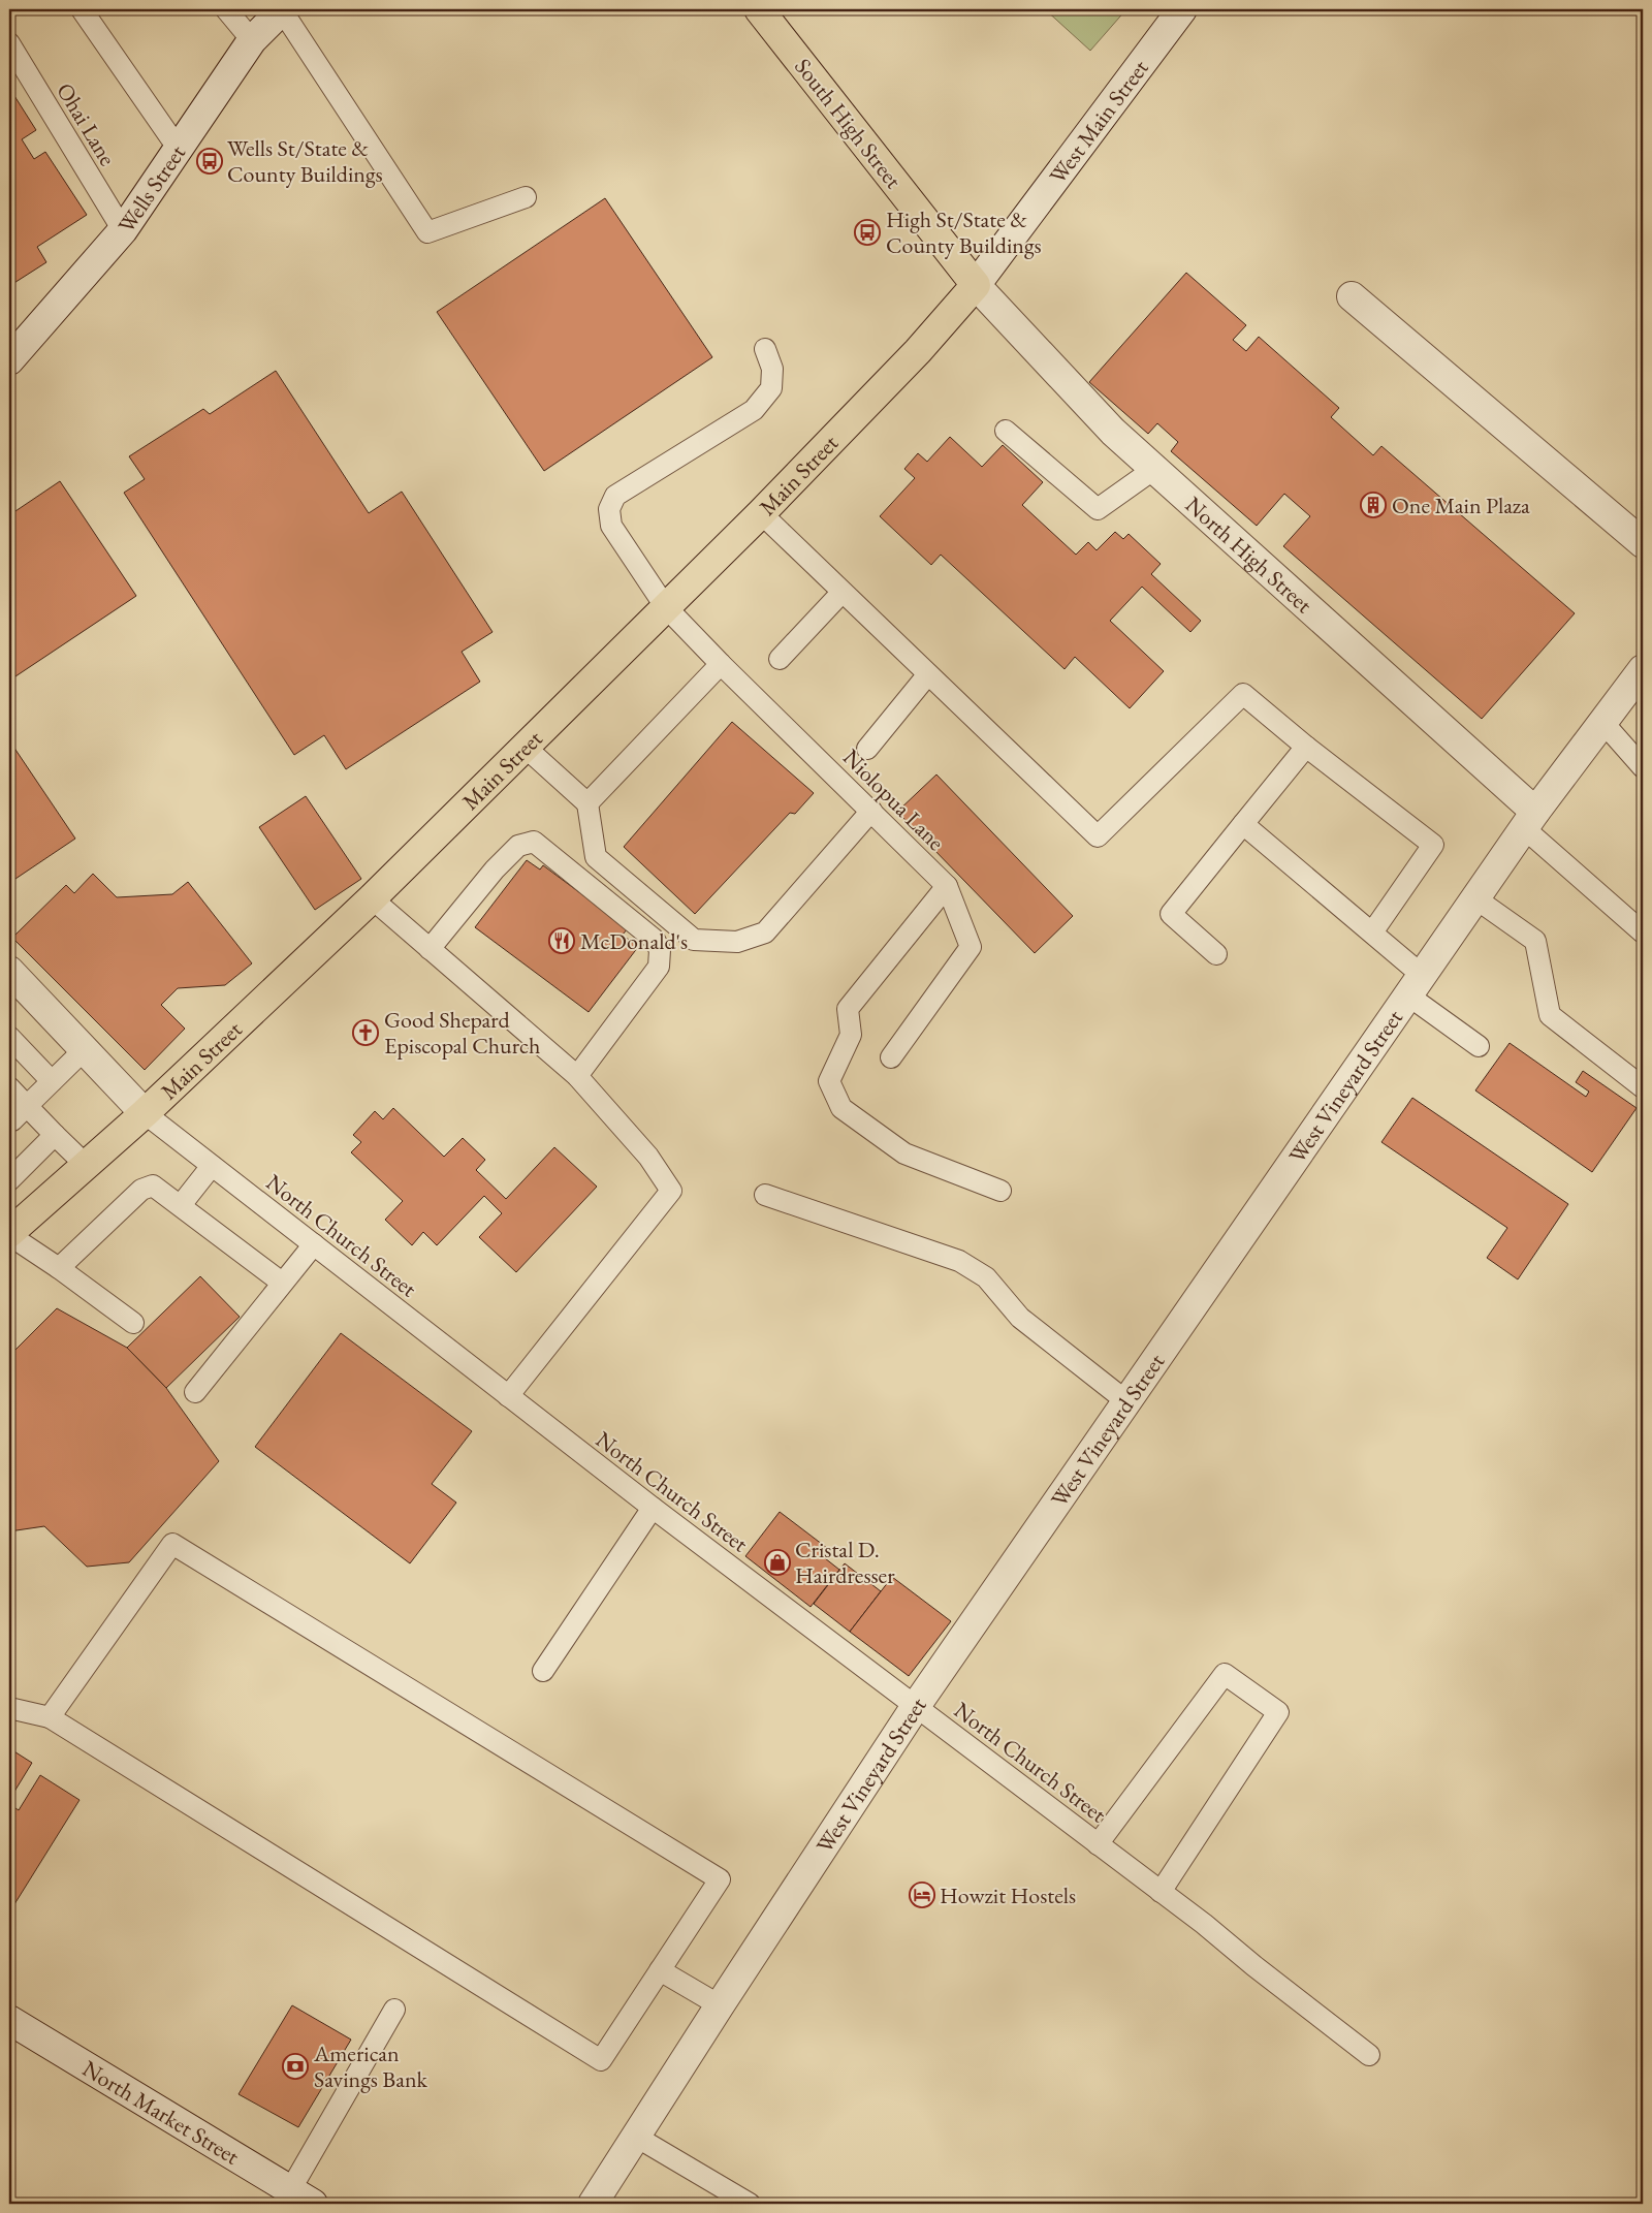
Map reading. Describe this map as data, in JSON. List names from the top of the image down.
{
  "streets": {
    "main road": ["South High Street", "Main Street"],
    "street": [
      "West Main Street",
      "Wells Street",
      "North High Street",
      "West Vineyard Street",
      "North Market Street"
    ],
    "lane": ["Ohai Lane", "Niolopua Lane", "North Church Street"]
  },
  "crossings": [
    ["West Main Street", "South High Street"],
    ["West Main Street", "Main Street"],
    ["West Main Street", "North High Street"],
    ["South High Street", "Main Street"],
    ["South High Street", "North High Street"],
    ["Ohai Lane", "Wells Street"],
    ["Main Street", "North High Street"],
    ["Main Street", "Niolopua Lane"],
    ["Main Street", "North Church Street"],
    ["North High Street", "West Vineyard Street"],
    ["West Vineyard Street", "North Church Street"]
  ],
  "places": {
    "bus stop": ["Wells St/State & County Buildings", "High St/State & County Buildings"],
    "building": ["One Main Plaza"],
    "restaurant": ["McDonald's"],
    "church": ["Good Shepard Episcopal Church"],
    "shop": ["Cristal D. Hairdresser"],
    "hotel": ["Howzit Hostels"],
    "bank": ["American Savings Bank"]
  }
}
